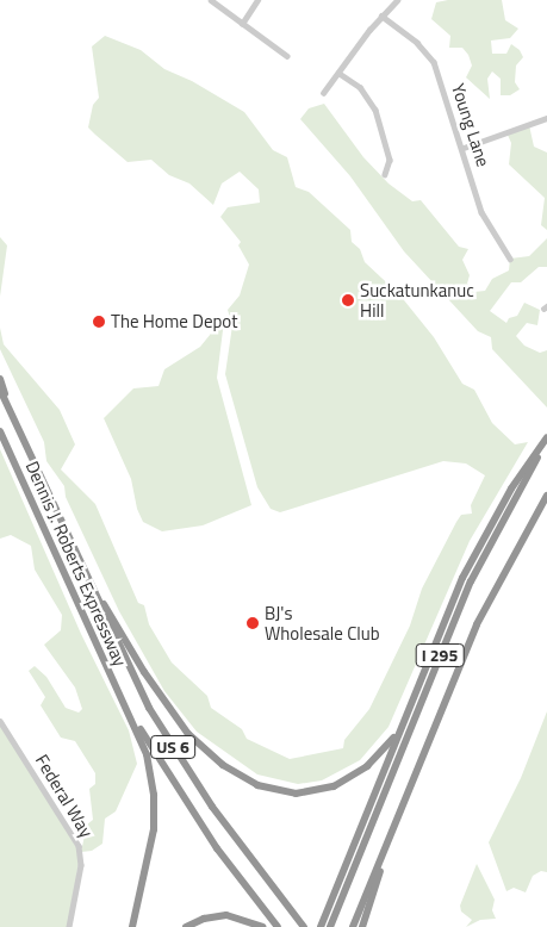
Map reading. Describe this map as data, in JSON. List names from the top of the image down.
{
  "streets": {
    "highway": ["Dennis J. Roberts Expressway", "I 295", "US 6"],
    "street": ["Young Lane", "Federal Way"]
  },
  "crossings": [
    ["Dennis J. Roberts Expressway", "US 6"]
  ],
  "places": ["Suckatunkanuc Hill", "The Home Depot", "BJ's Wholesale Club"]
}
